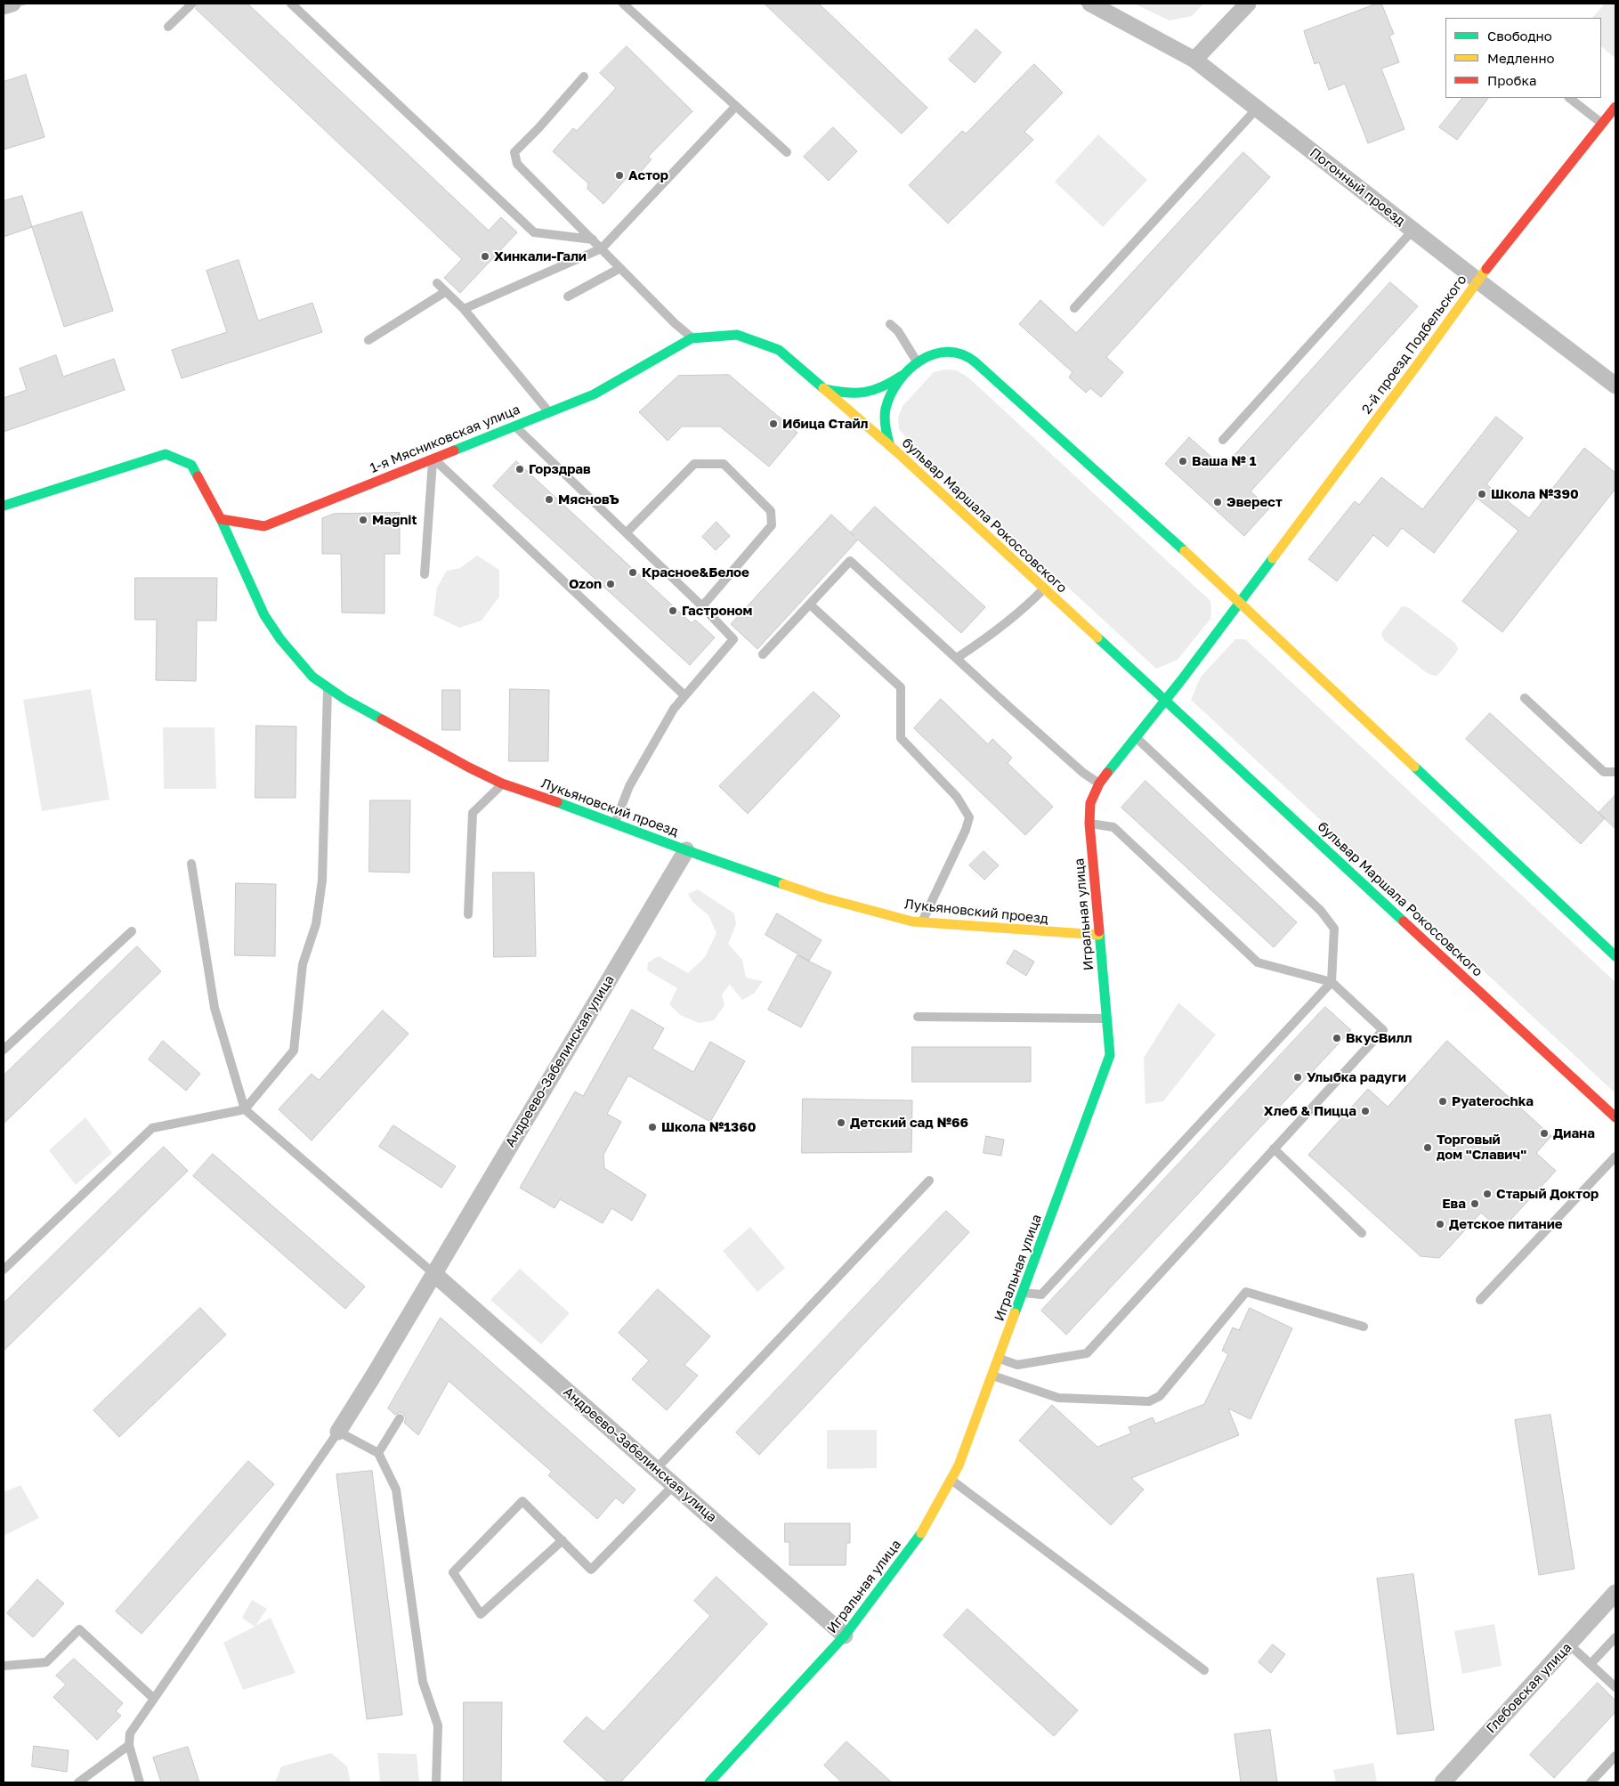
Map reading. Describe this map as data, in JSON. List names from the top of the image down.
{
  "streets": {
    "street": [
      "Погонный проезд",
      "2-й проезд Подбельского",
      "1-я Мясниковская улица",
      "бульвар Маршала Рокоссовского",
      "Лукьяновский проезд",
      "Игральная улица",
      "Андреево-Забелинская улица",
      "Глебовская улица"
    ]
  },
  "crossings": [
    ["Погонный проезд", "2-й проезд Подбельского"],
    ["2-й проезд Подбельского", "бульвар Маршала Рокоссовского"],
    ["1-я Мясниковская улица", "бульвар Маршала Рокоссовского"],
    ["1-я Мясниковская улица", "Лукьяновский проезд"],
    ["бульвар Маршала Рокоссовского", "Игральная улица"],
    ["Лукьяновский проезд", "Игральная улица"],
    ["Лукьяновский проезд", "Андреево-Забелинская улица"],
    ["Игральная улица", "Андреево-Забелинская улица"]
  ],
  "places": [
    "Астор",
    "Хинкали-Гали",
    "Ибица Стайл",
    "Ваша № 1",
    "Горздрав",
    "Школа №390",
    "МясновЪ",
    "Эверест",
    "Magnit",
    "Красное&Белое",
    "Ozon",
    "Гастроном",
    "ВкусВилл",
    "Улыбка радуги",
    "Pyaterochka",
    "Хлеб & Пицца",
    "Детский сад №66",
    "Школа №1360",
    "Диана",
    "Торговый дом \"Славич\"",
    "Старый Доктор",
    "Ева",
    "Детское питание"
  ],
  "legend": ["Свободно", "Медленно", "Пробка"]
}
